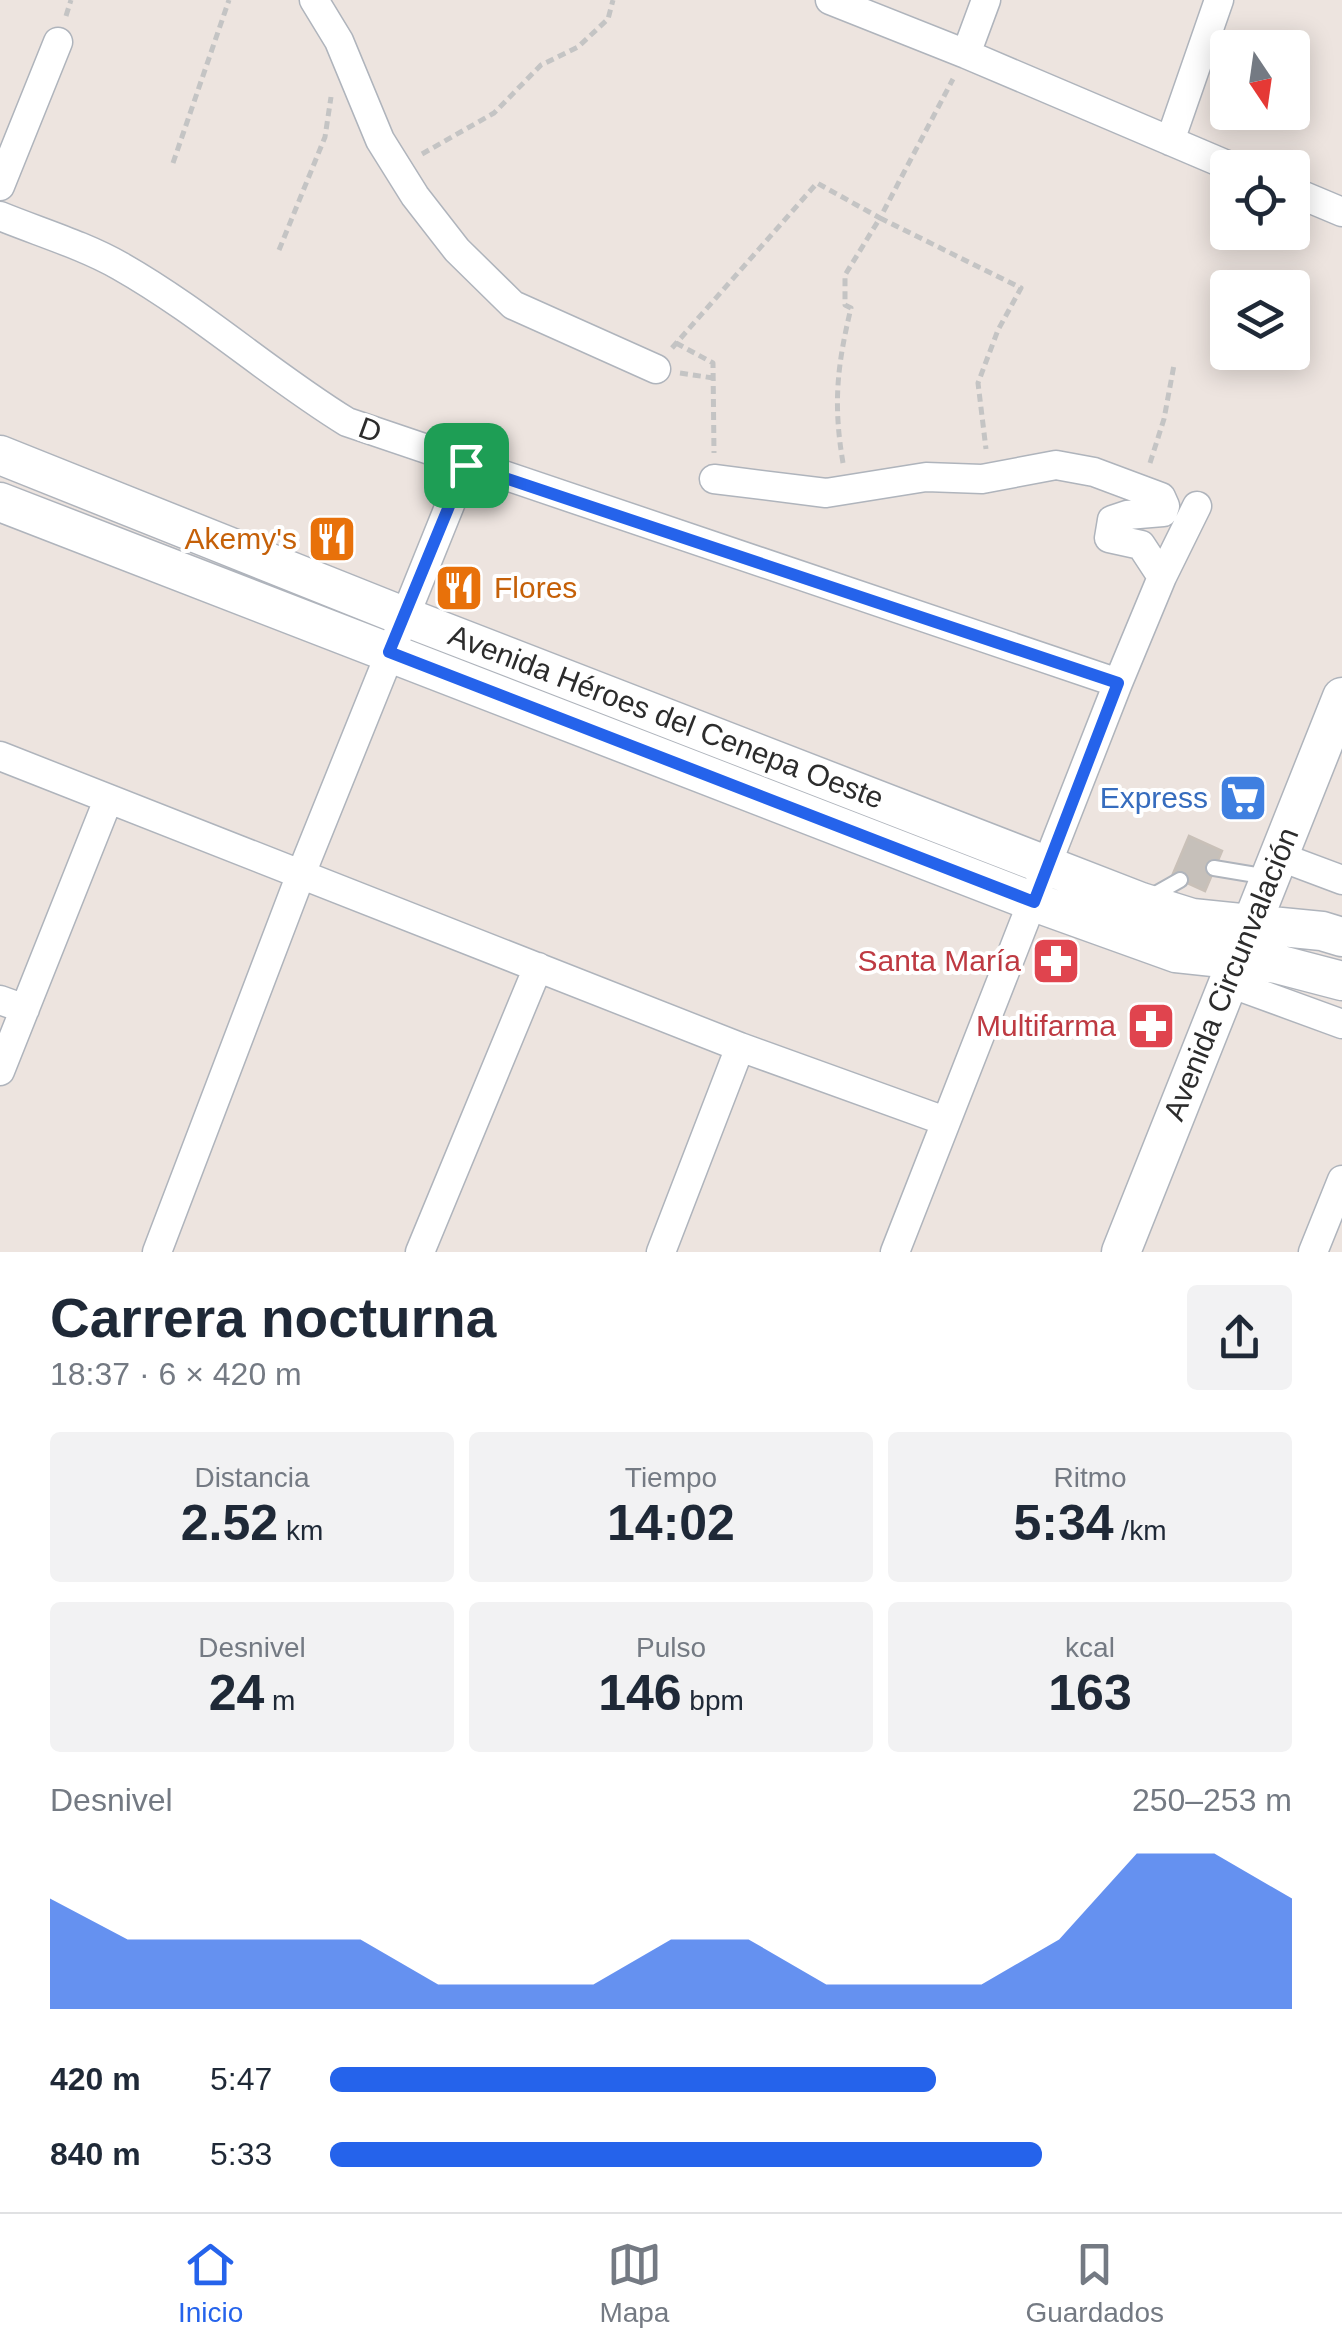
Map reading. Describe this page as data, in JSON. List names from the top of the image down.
{
  "streets": {
    "main road": ["Avenida Héroes del Cenepa Oeste", "Avenida Circunvalación"],
    "street": ["D"]
  },
  "crossings": [
    ["Avenida Héroes del Cenepa Oeste", "Avenida Circunvalación"]
  ],
  "places": {
    "restaurant": ["Akemy's", "Flores"],
    "supermarket": ["Express"],
    "pharmacy": ["Santa María", "Multifarma"]
  },
  "north": "bottom",
  "page": {
    "heading": ["Carrera nocturna", "18:37 · 6 × 420 m"],
    "stats": [
      ["Distancia", "2.52 km"],
      ["Tiempo", "14:02"],
      ["Ritmo", "5:34 /km"],
      ["Desnivel", "24 m"],
      ["Pulso", "146 bpm"],
      ["kcal", "163"]
    ],
    "chart": ["Desnivel", "250–253 m"],
    "list": [
      {
        "name": "420 m",
        "note": "5:47"
      },
      {
        "name": "840 m",
        "note": "5:33"
      }
    ],
    "tabs": ["Inicio", "Mapa", "Guardados"]
  }
}
